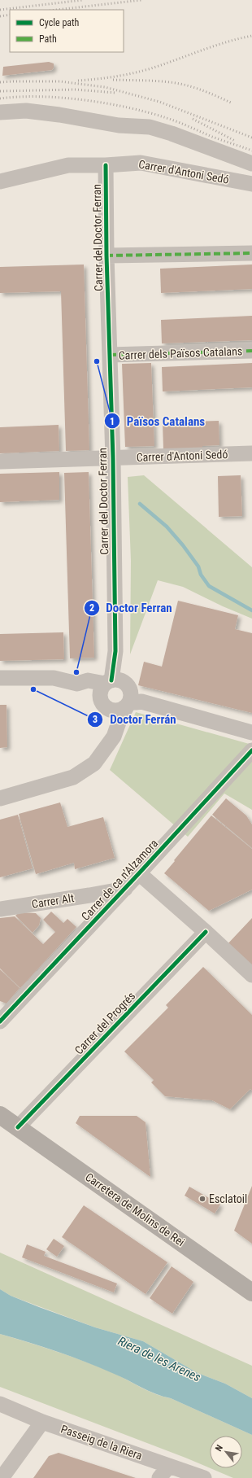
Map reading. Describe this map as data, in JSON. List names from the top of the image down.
{
  "streets": {
    "main road": ["Carretera de Molins de Rei"],
    "street": [
      "Carrer d'Antoni Sedó",
      "Carrer del Doctor Ferran",
      "Carrer dels Països Catalans",
      "Carrer de ca n'Alzamora",
      "Carrer Alt",
      "Carrer del Progrés",
      "Passeig de la Riera"
    ]
  },
  "crossings": [
    ["Carrer d'Antoni Sedó", "Carrer del Doctor Ferran"],
    ["Carrer del Doctor Ferran", "Carrer dels Països Catalans"],
    ["Carrer de ca n'Alzamora", "Carrer Alt"],
    ["Carrer del Progrés", "Carretera de Molins de Rei"]
  ],
  "water": ["Riera de les Arenes"],
  "places": [
    "Països Catalans",
    "Doctor Ferran",
    "Doctor Ferrán",
    "Esclatoil"
  ],
  "legend": ["Cycle path", "Path"],
  "north": "top left"
}
